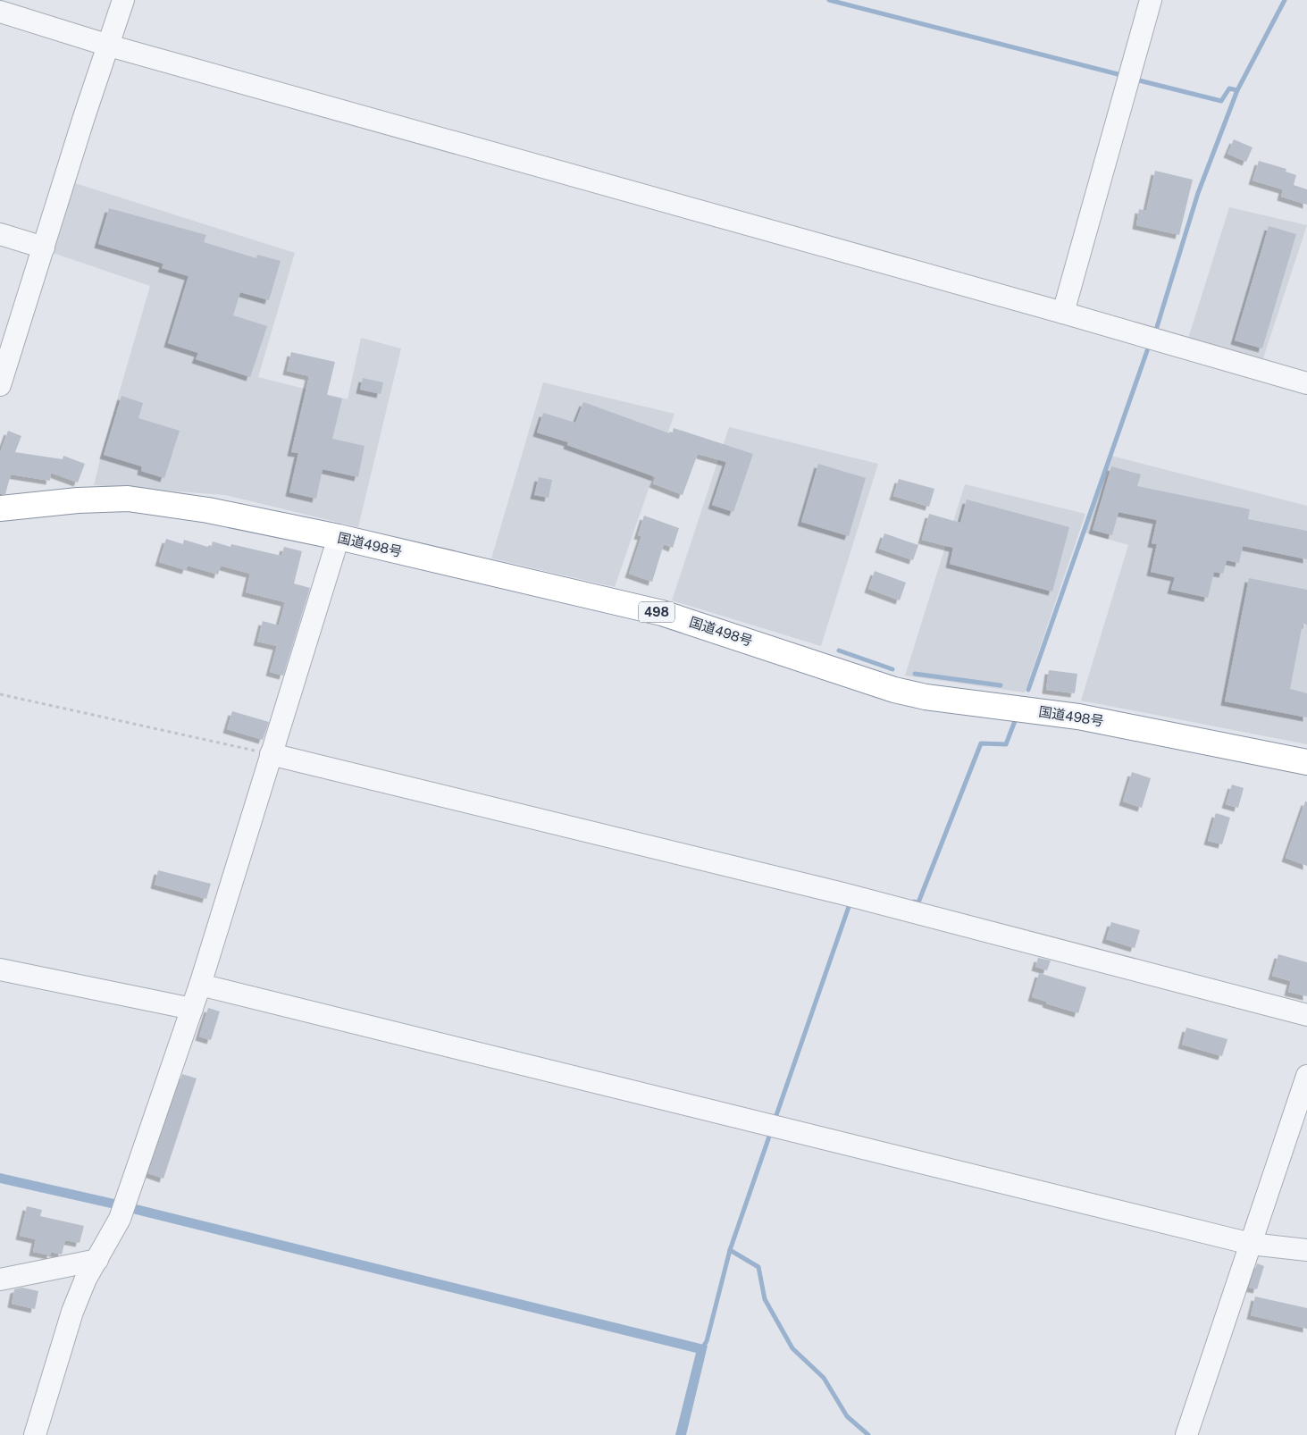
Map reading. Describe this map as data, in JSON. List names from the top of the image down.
{
  "streets": {
    "highway": ["国道498号", "498"]
  }
}
